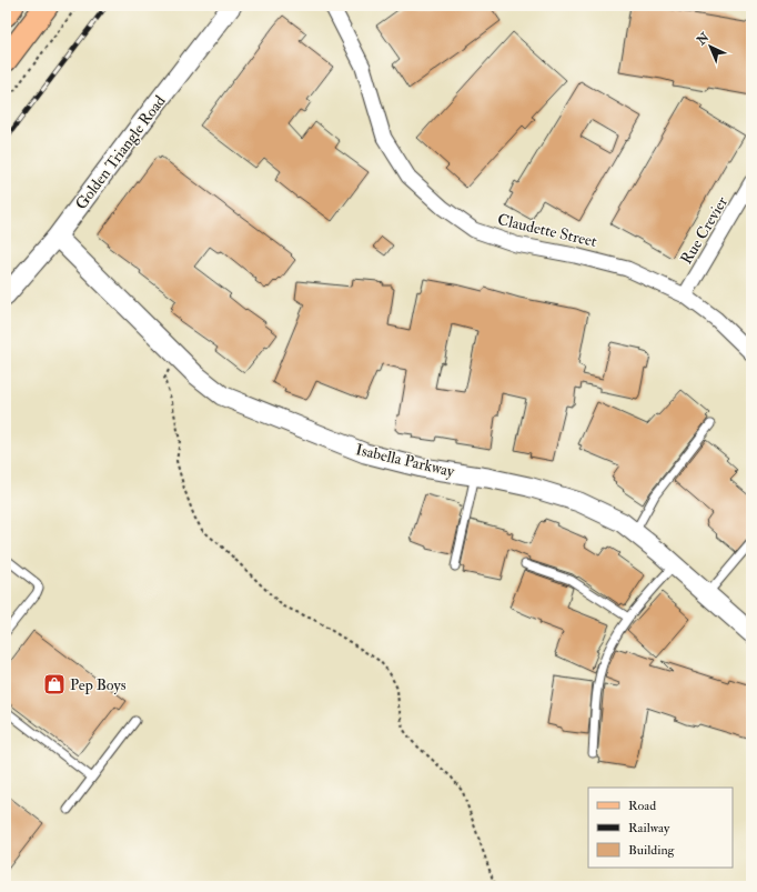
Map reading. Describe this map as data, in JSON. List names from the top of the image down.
{
  "streets": {
    "street": [
      "Golden Triangle Road",
      "Claudette Street",
      "Rue Crevier",
      "Isabella Parkway"
    ]
  },
  "crossings": [
    ["Golden Triangle Road", "Isabella Parkway"],
    ["Claudette Street", "Rue Crevier"]
  ],
  "places": {
    "shop": ["Pep Boys"]
  },
  "legend": ["Road", "Railway", "Building"],
  "north": "top left"
}
